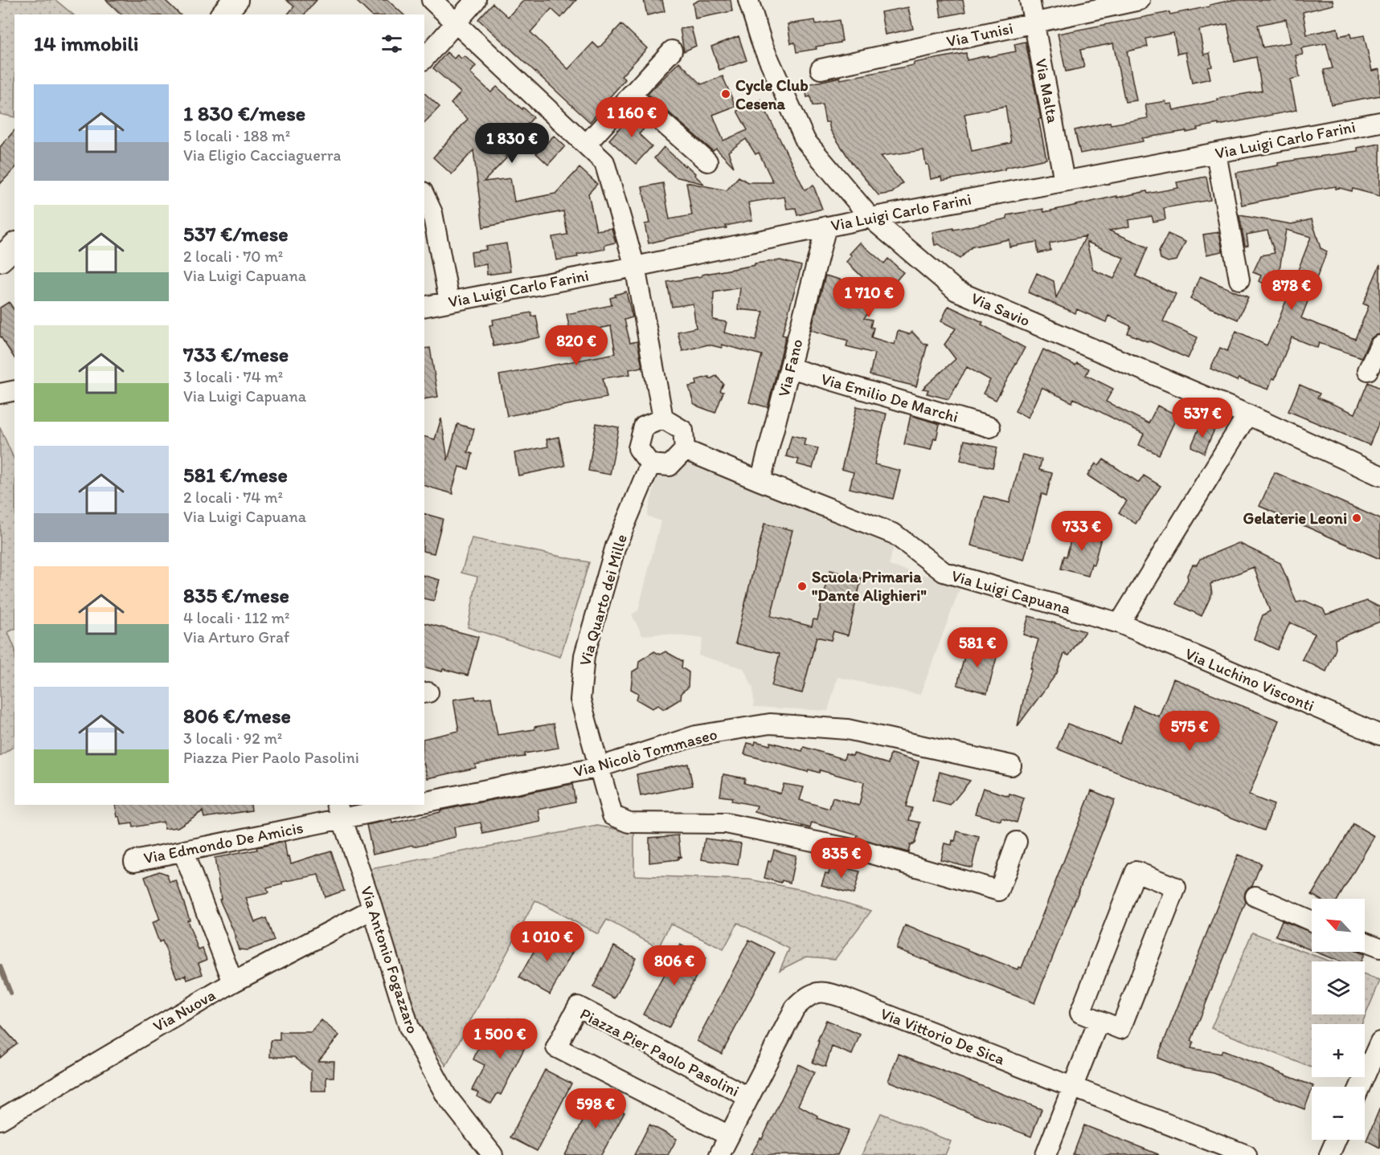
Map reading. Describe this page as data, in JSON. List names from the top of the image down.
{
  "streets": {
    "street": [
      "Via Tunisi",
      "Via Malta",
      "Via Luigi Carlo Farini",
      "Via Savio",
      "Via Fano",
      "Via Emilio De Marchi",
      "Via Luigi Capuana",
      "Via Quarto dei Mille",
      "Via Luchino Visconti",
      "Via Nicolò Tommaseo",
      "Via Edmondo De Amicis",
      "Via Antonio Fogazzaro",
      "Via Nuova",
      "Via Vittorio De Sica",
      "Piazza Pier Paolo Pasolini"
    ]
  },
  "crossings": [
    ["Via Tunisi", "Via Malta"],
    ["Via Malta", "Via Luigi Carlo Farini"],
    ["Via Luigi Carlo Farini", "Via Savio"],
    ["Via Luigi Carlo Farini", "Via Fano"],
    ["Via Fano", "Via Emilio De Marchi"],
    ["Via Fano", "Via Luigi Capuana"],
    ["Via Luigi Capuana", "Via Quarto dei Mille"],
    ["Via Luigi Capuana", "Via Luchino Visconti"],
    ["Via Quarto dei Mille", "Via Nicolò Tommaseo"],
    ["Via Edmondo De Amicis", "Via Antonio Fogazzaro"],
    ["Via Antonio Fogazzaro", "Via Nuova"],
    ["Via Vittorio De Sica", "Piazza Pier Paolo Pasolini"]
  ],
  "places": ["Cycle Club Cesena", "Gelaterie Leoni", "Scuola Primaria \"Dante Alighieri\""],
  "north": "top left",
  "page": {
    "heading": "14 immobili",
    "list": [
      {
        "name": "1 830 €/mese",
        "note": "5 locali · 188 m² · Via Eligio Cacciaguerra"
      },
      {
        "name": "537 €/mese",
        "note": "2 locali · 70 m² · Via Luigi Capuana"
      },
      {
        "name": "733 €/mese",
        "note": "3 locali · 74 m² · Via Luigi Capuana"
      },
      {
        "name": "581 €/mese",
        "note": "2 locali · 74 m² · Via Luigi Capuana"
      },
      {
        "name": "835 €/mese",
        "note": "4 locali · 112 m² · Via Arturo Graf"
      },
      {
        "name": "806 €/mese",
        "note": "3 locali · 92 m² · Piazza Pier Paolo Pasolini"
      }
    ],
    "price": [
      "1 160 €",
      "1 830 €",
      "878 €",
      "1 710 €",
      "820 €",
      "537 €",
      "733 €",
      "581 €",
      "575 €",
      "835 €",
      "1 010 €",
      "806 €",
      "1 500 €",
      "598 €"
    ],
    "map_buttons": ["+", "−"]
  }
}
